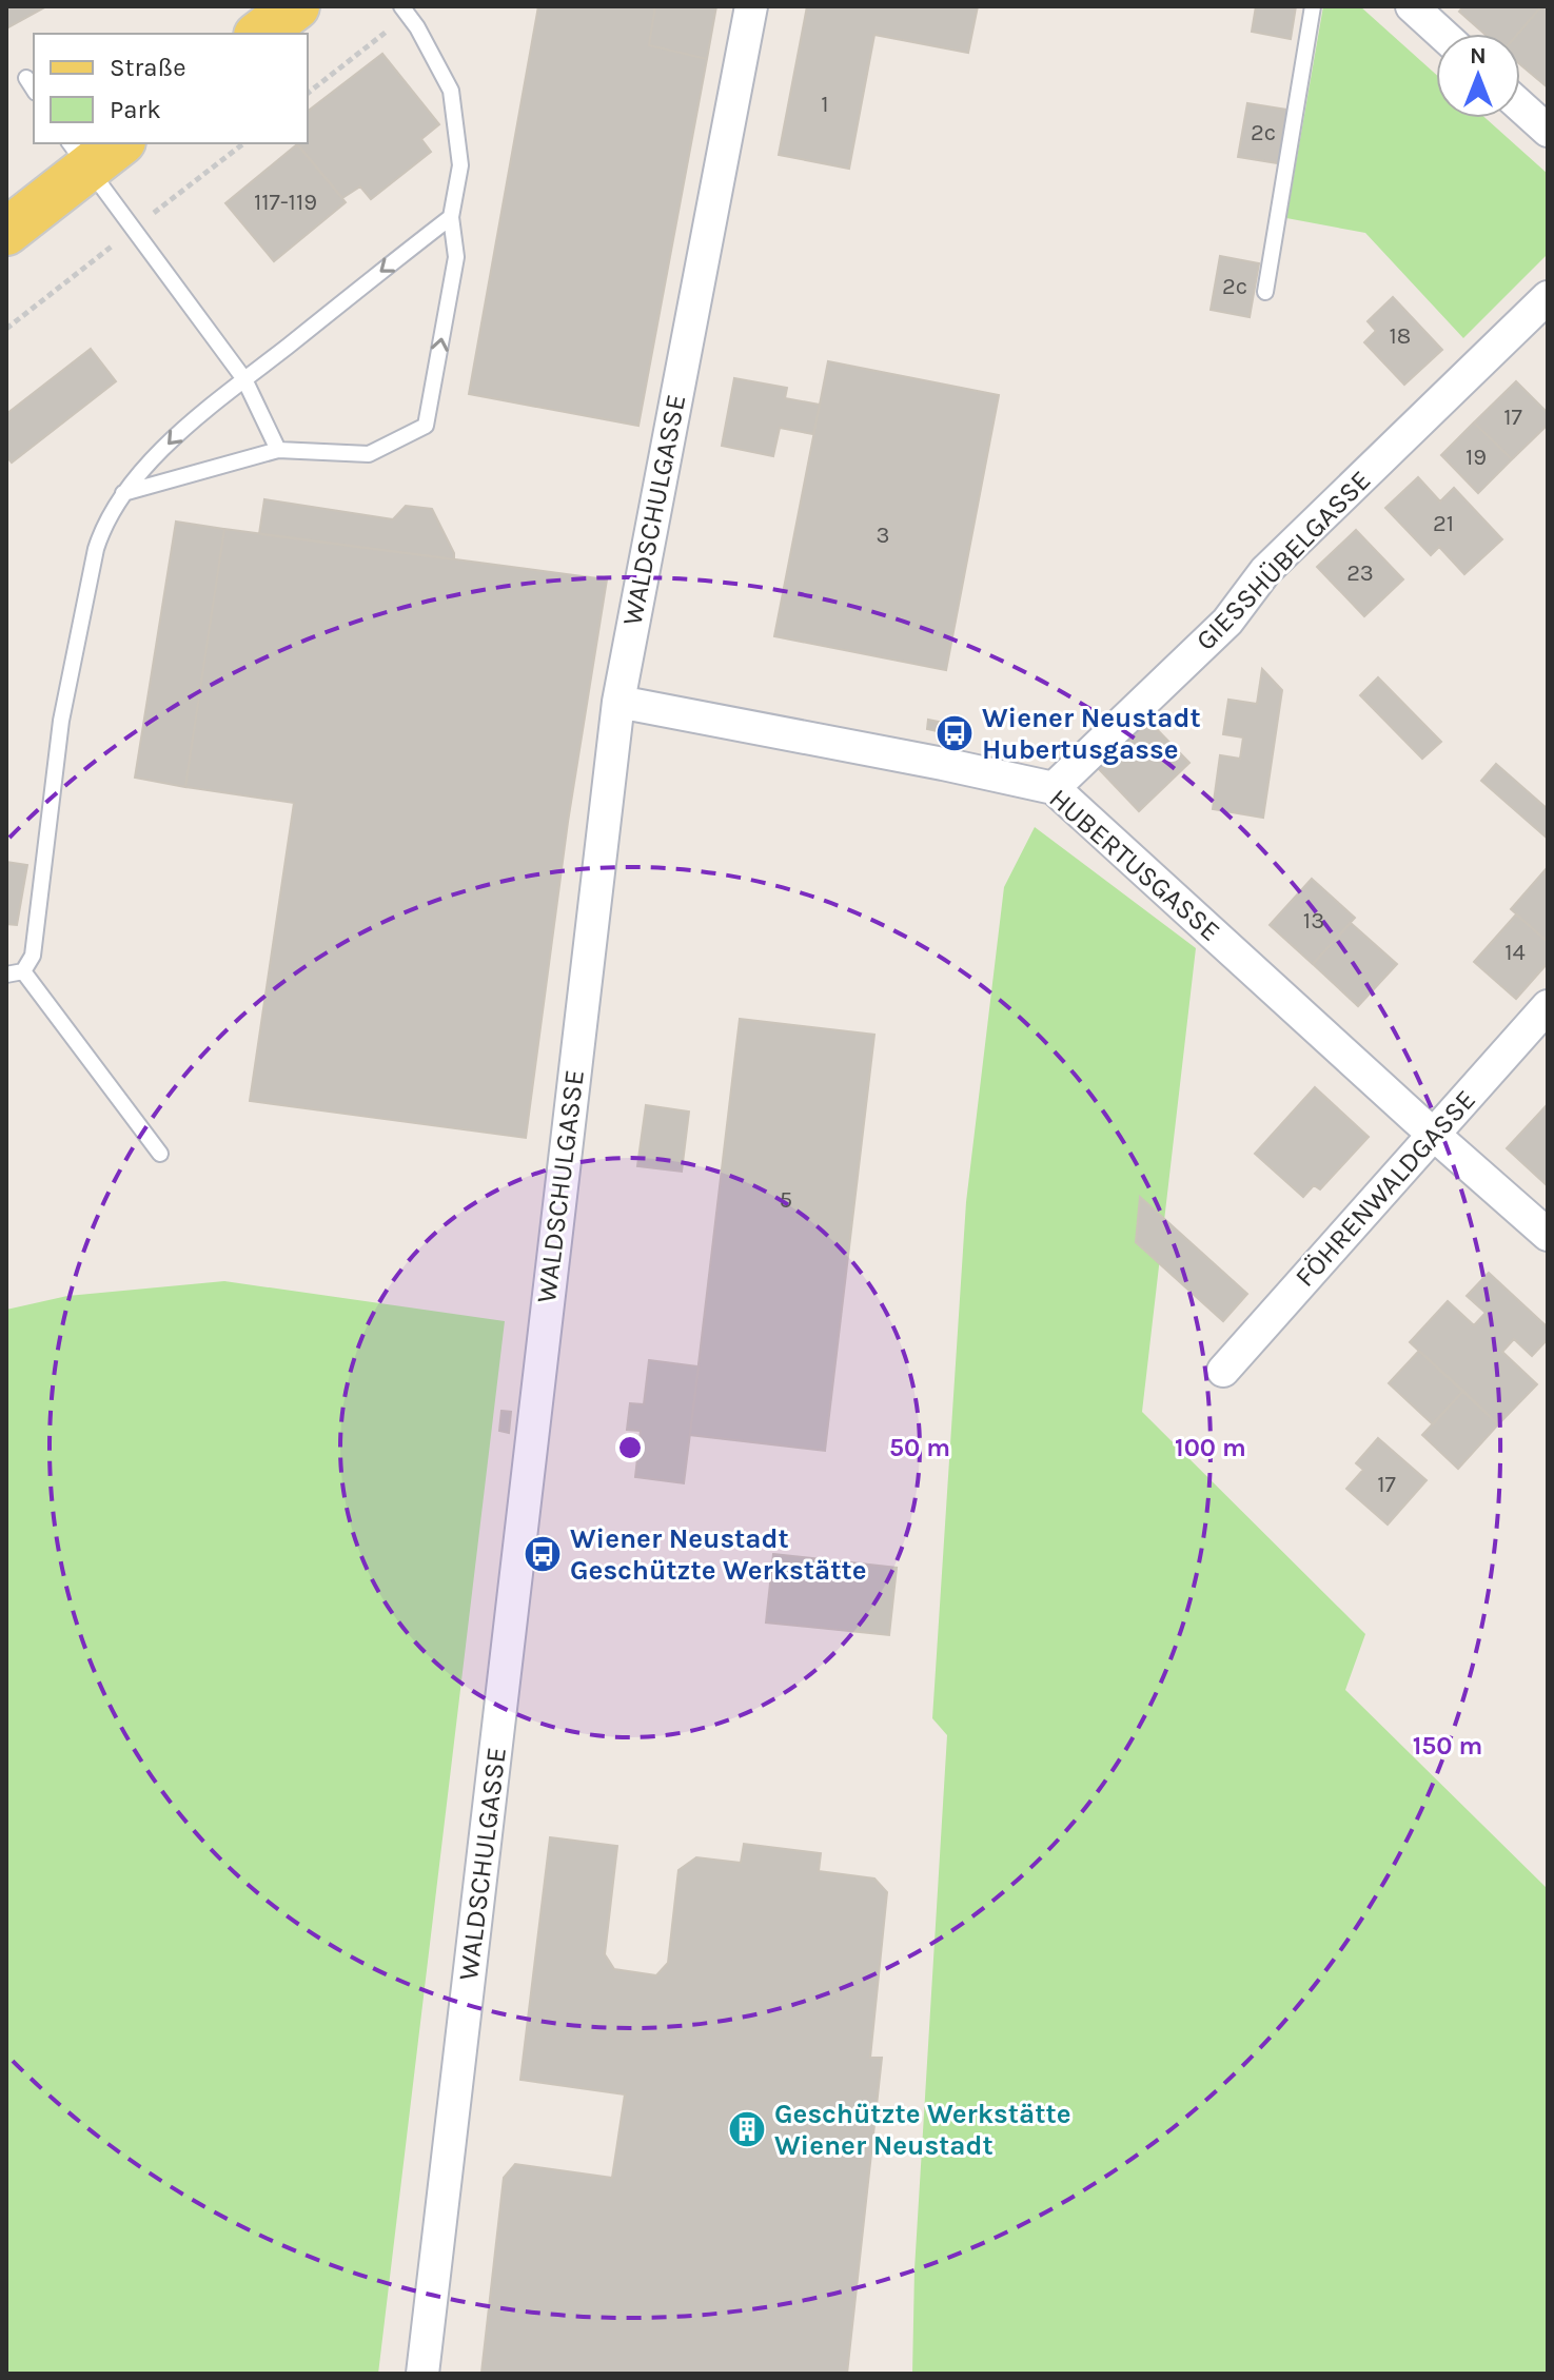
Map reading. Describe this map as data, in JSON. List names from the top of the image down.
{
  "streets": {
    "street": [
      "WALDSCHULGASSE",
      "GIESSHÜBELGASSE",
      "HUBERTUSGASSE",
      "FÖHRENWALDGASSE"
    ]
  },
  "crossings": [
    ["WALDSCHULGASSE", "HUBERTUSGASSE"],
    ["GIESSHÜBELGASSE", "HUBERTUSGASSE"],
    ["HUBERTUSGASSE", "FÖHRENWALDGASSE"]
  ],
  "places": {
    "bus stop": ["Wiener Neustadt Hubertusgasse", "Wiener Neustadt Geschützte Werkstätte"],
    "building": ["Geschützte Werkstätte Wiener Neustadt"]
  },
  "house_numbers": [
    "1",
    "2c",
    "117-119",
    "2c",
    "18",
    "17",
    "19",
    "21",
    "3",
    "23",
    "13",
    "14",
    "5",
    "17"
  ],
  "legend": ["Straße", "Park"],
  "north": "top",
  "rings": ["50 m", "100 m", "150 m"]
}
